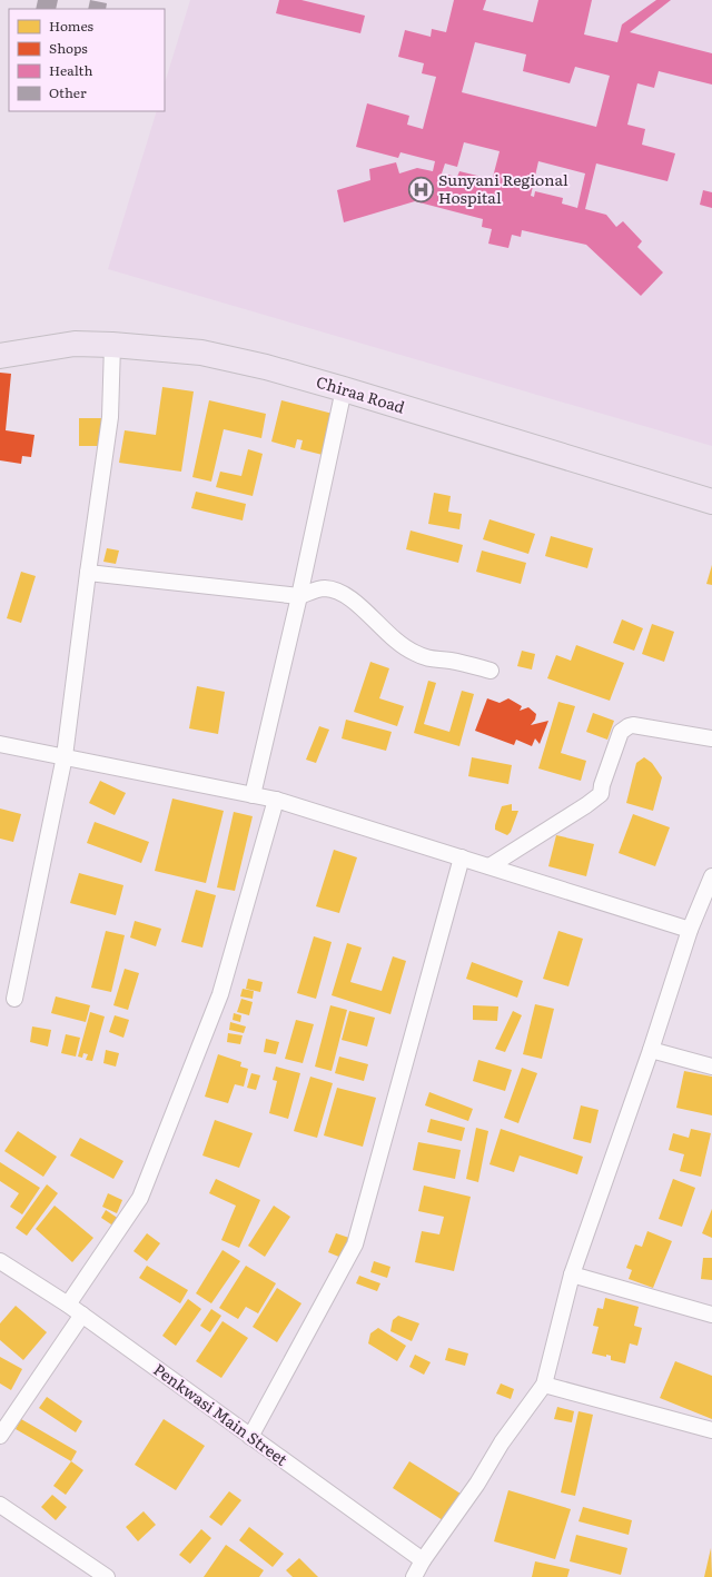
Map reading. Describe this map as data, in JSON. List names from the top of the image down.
{
  "streets": {
    "highway": ["Chiraa Road"],
    "street": ["Penkwasi Main Street"]
  },
  "places": {
    "hospital": ["Sunyani Regional Hospital"]
  },
  "legend": [
    "Homes",
    "Shops",
    "Health",
    "Other"
  ]
}
